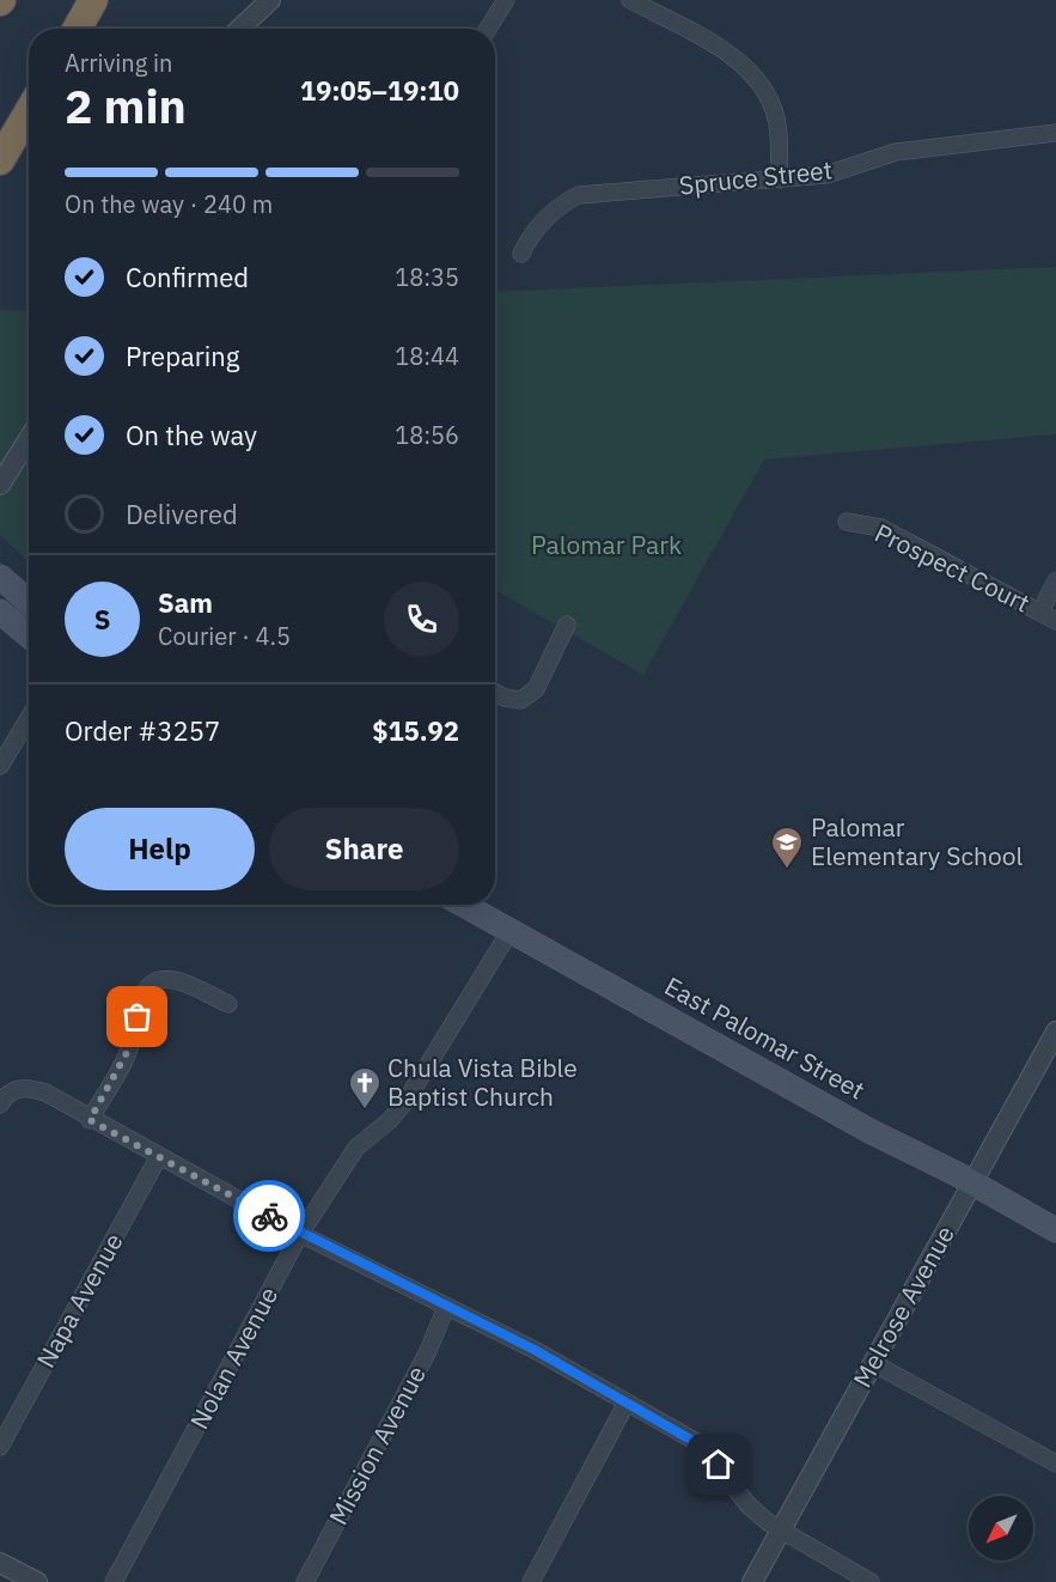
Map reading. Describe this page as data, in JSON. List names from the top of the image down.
{
  "streets": {
    "main road": ["East Palomar Street"],
    "street": [
      "Spruce Street",
      "Prospect Court",
      "Napa Avenue",
      "Melrose Avenue",
      "Nolan Avenue",
      "Mission Avenue"
    ]
  },
  "crossings": [
    ["East Palomar Street", "Melrose Avenue"],
    ["East Palomar Street", "Nolan Avenue"]
  ],
  "parks": ["Palomar Park"],
  "places": {
    "school or university": ["Palomar Elementary School"],
    "church": ["Chula Vista Bible Baptist Church"]
  },
  "north": "bottom left",
  "page": {
    "heading": ["2 min", "Arriving in", "19:05–19:10"],
    "panel": [
      "Sam",
      "Courier · 4.5",
      "Order #3257",
      "$15.92"
    ],
    "bar": "On the way · 240 m",
    "list": [
      ["Confirmed", "18:35"],
      ["Preparing", "18:44"],
      ["On the way", "18:56"],
      "Delivered"
    ],
    "round": "S",
    "buttons": ["Help", "Share"]
  }
}
